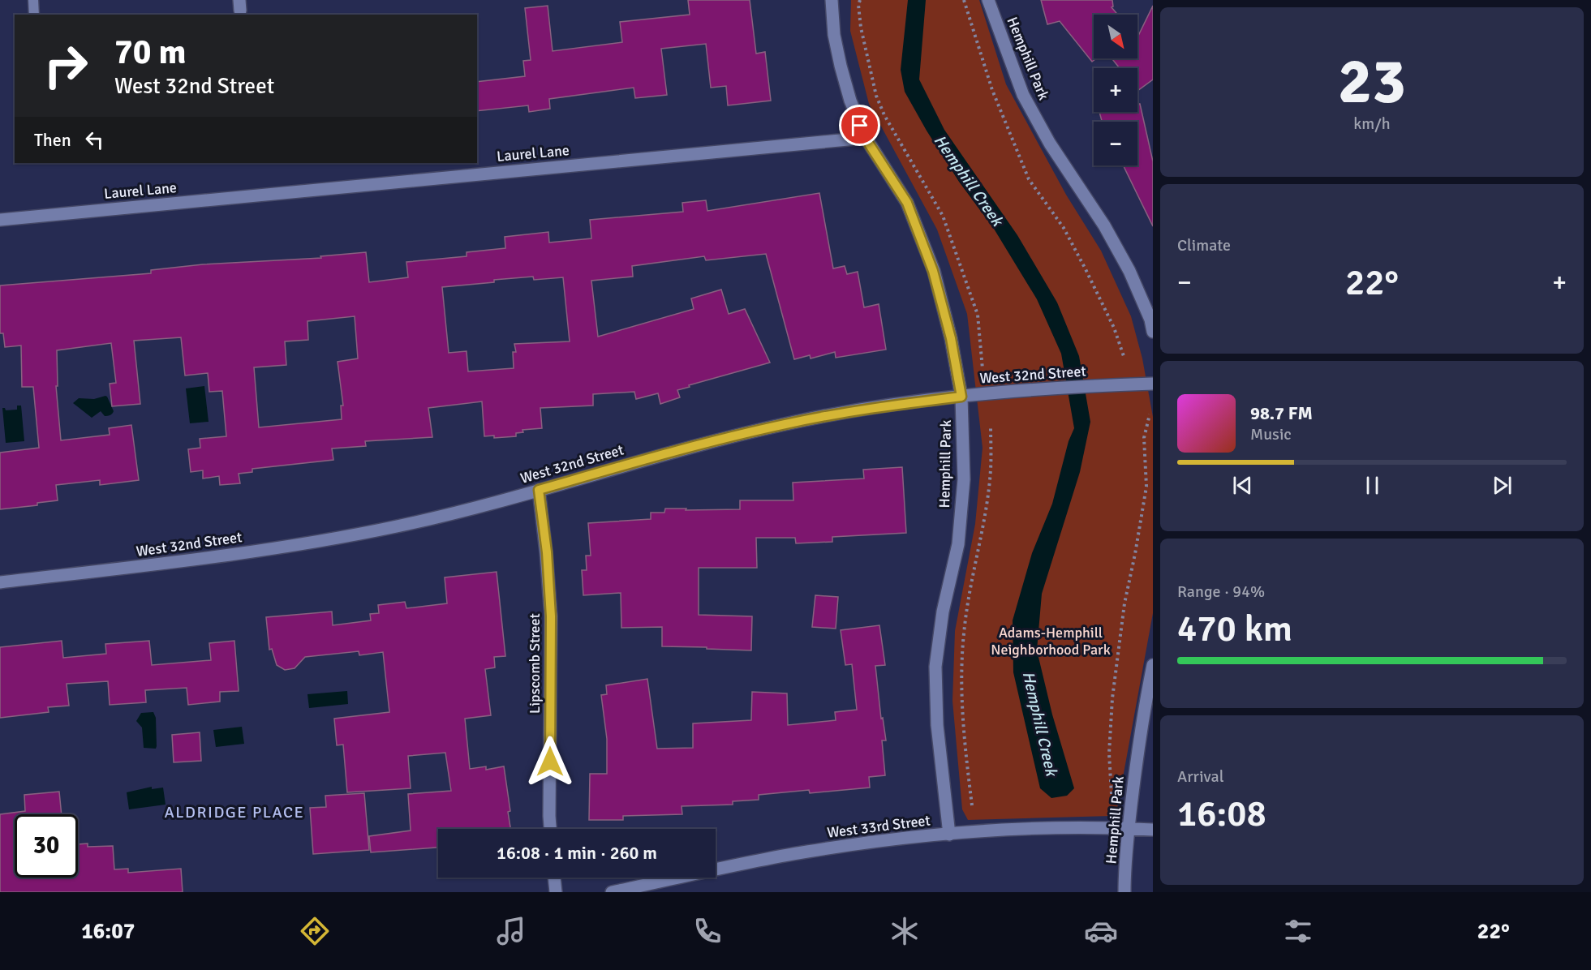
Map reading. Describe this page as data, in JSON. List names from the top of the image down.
{
  "streets": {
    "street": [
      "Hemphill Park",
      "Laurel Lane",
      "West 32nd Street",
      "Lipscomb Street",
      "West 33rd Street"
    ]
  },
  "crossings": [
    ["Hemphill Park", "Laurel Lane"],
    ["Hemphill Park", "West 32nd Street"],
    ["Hemphill Park", "West 33rd Street"],
    ["West 32nd Street", "Lipscomb Street"]
  ],
  "districts": ["ALDRIDGE PLACE"],
  "water": ["Hemphill Creek"],
  "parks": ["Adams-Hemphill Neighborhood Park"],
  "north": "bottom right",
  "page": {
    "tile": [
      ["23", "km/h"],
      "Climate",
      ["Range · 94%", "470 km"],
      ["Arrival", "16:08"]
    ],
    "map_buttons": ["+", "−"],
    "turn": ["70 m", "West 32nd Street"],
    "then": "Then",
    "heat": ["−", "22°", "+"],
    "song": ["98.7 FM", "Music"],
    "limit": "30",
    "trip": "16:08 · 1 min · 260 m",
    "tabs": ["16:07", "22°"]
  }
}
